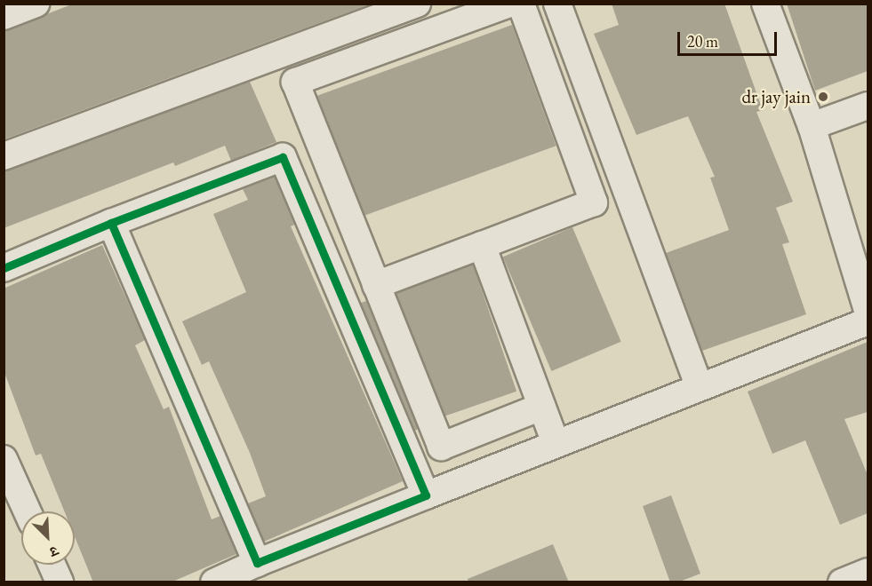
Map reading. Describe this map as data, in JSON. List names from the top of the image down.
{
  "places": ["dr jay jain"],
  "scale_bar": "20 m",
  "north": "bottom right"
}
